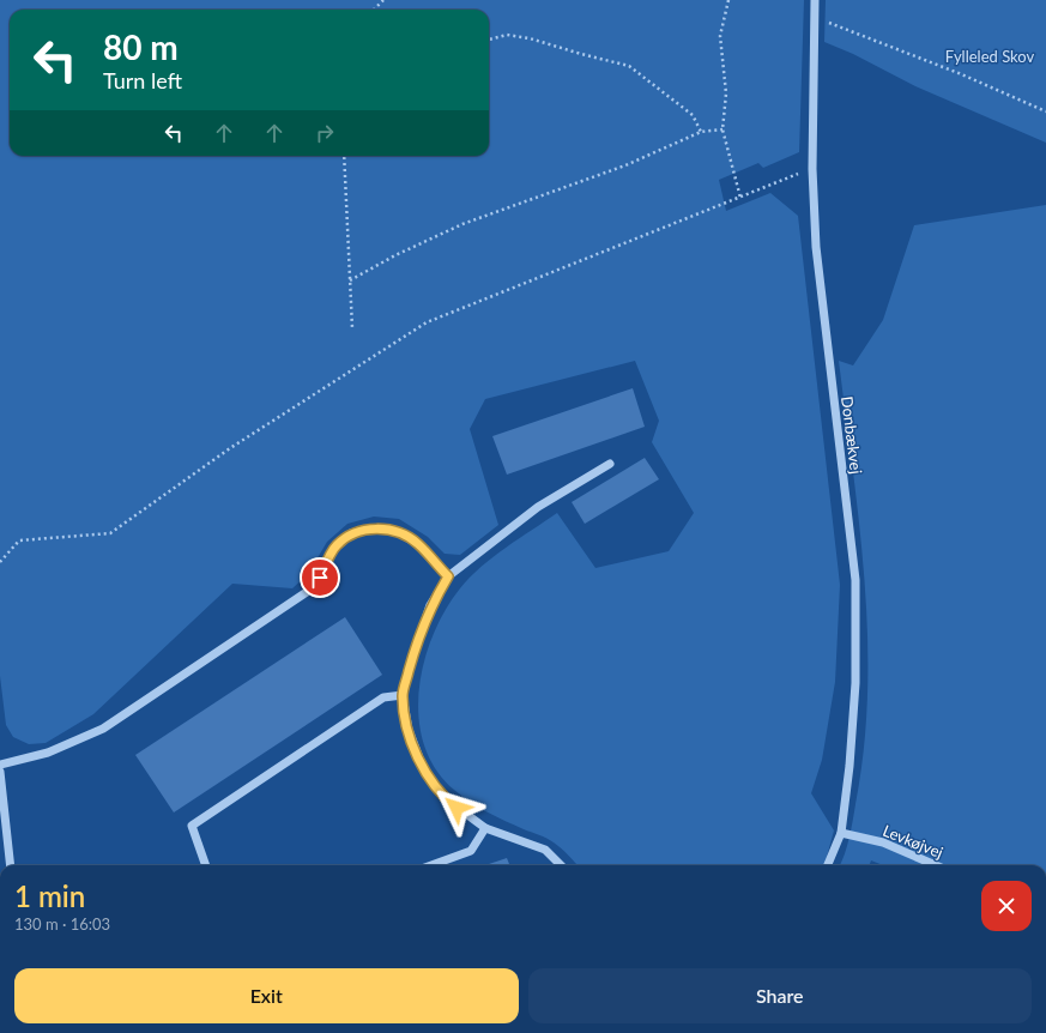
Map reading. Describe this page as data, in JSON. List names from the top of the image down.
{
  "streets": {
    "street": ["Donbækvej", "Levkøjvej"]
  },
  "crossings": [
    ["Donbækvej", "Levkøjvej"]
  ],
  "parks": ["Fylleled Skov"],
  "page": {
    "turn": ["80 m", "Turn left"],
    "heading": ["1 min", "130 m · 16:03"],
    "buttons": ["Exit", "Share"]
  }
}
